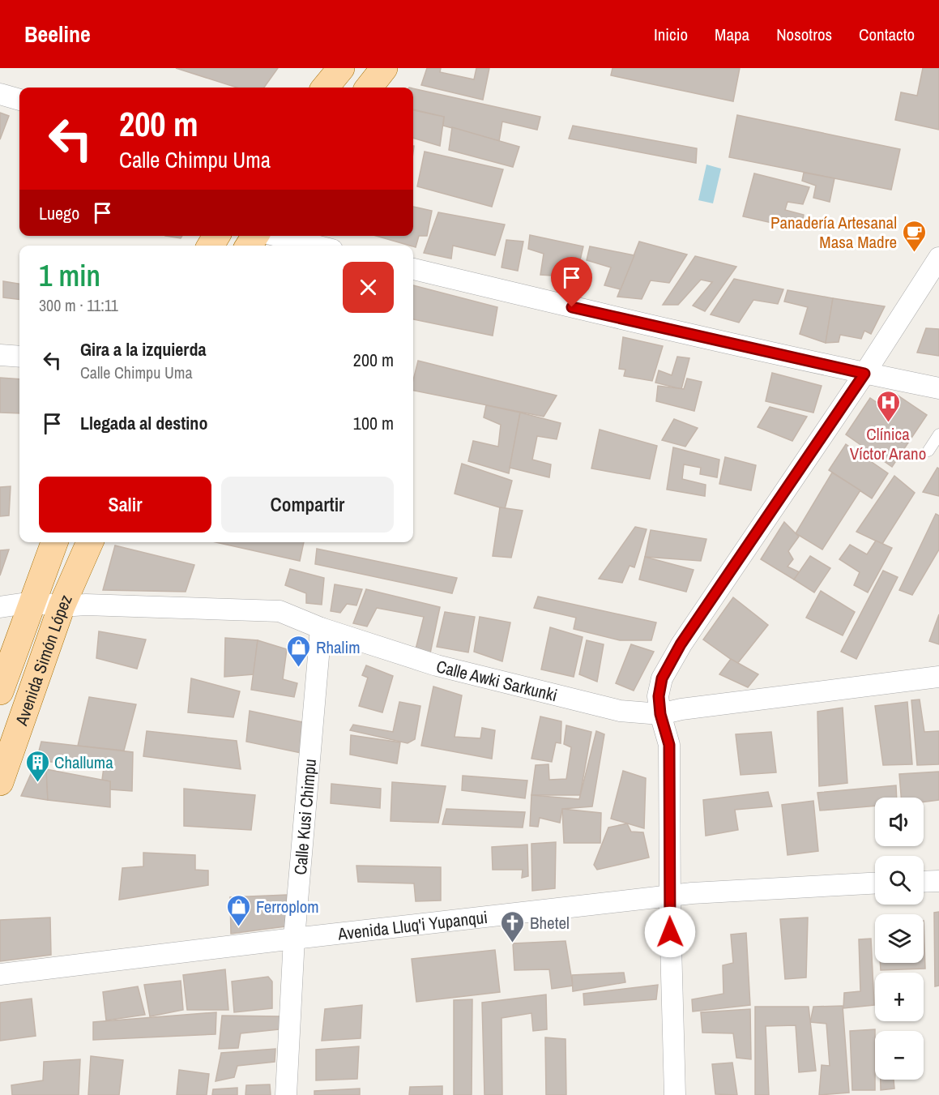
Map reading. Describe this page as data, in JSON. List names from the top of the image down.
{
  "streets": {
    "main road": ["Avenida Simón López"],
    "street": ["Calle Awki Sarkunki", "Calle Kusi Chimpu", "Avenida Lluq'i Yupanqui"]
  },
  "crossings": [
    ["Avenida Simón López", "Calle Awki Sarkunki"],
    ["Calle Awki Sarkunki", "Calle Kusi Chimpu"],
    ["Calle Kusi Chimpu", "Avenida Lluq'i Yupanqui"]
  ],
  "places": {
    "cafe": ["Panadería Artesanal Masa Madre"],
    "hospital": ["Clínica Víctor Arano"],
    "shop": ["Rhalim", "Ferroplom"],
    "building": ["Challuma"],
    "church": ["Bhetel"]
  },
  "page": {
    "header": "Beeline",
    "nav": [
      "Inicio",
      "Mapa",
      "Nosotros",
      "Contacto"
    ],
    "turn": ["200 m", "Calle Chimpu Uma"],
    "then": "Luego",
    "heading": ["1 min", "300 m · 11:11"],
    "list": [
      {
        "name": "Gira a la izquierda",
        "note": "Calle Chimpu Uma",
        "value": "200 m"
      },
      {
        "name": "Llegada al destino",
        "value": "100 m"
      }
    ],
    "buttons": ["Salir", "Compartir"],
    "map_buttons": ["+", "−"]
  }
}
